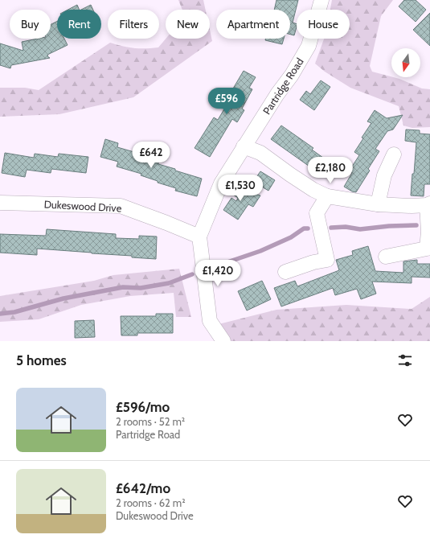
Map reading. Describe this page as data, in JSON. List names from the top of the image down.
{
  "streets": {
    "street": ["Partridge Road", "Dukeswood Drive"]
  },
  "crossings": [
    ["Partridge Road", "Dukeswood Drive"]
  ],
  "north": "bottom",
  "page": {
    "chip": [
      "Buy",
      "Rent",
      "Filters",
      "New",
      "Apartment",
      "House"
    ],
    "price": [
      "£596",
      "£642",
      "£2,180",
      "£1,530",
      "£1,420"
    ],
    "heading": "5 homes",
    "list": [
      {
        "name": "£596/mo",
        "note": "2 rooms · 52 m² · Partridge Road"
      },
      {
        "name": "£642/mo",
        "note": "2 rooms · 62 m² · Dukeswood Drive"
      }
    ]
  }
}
